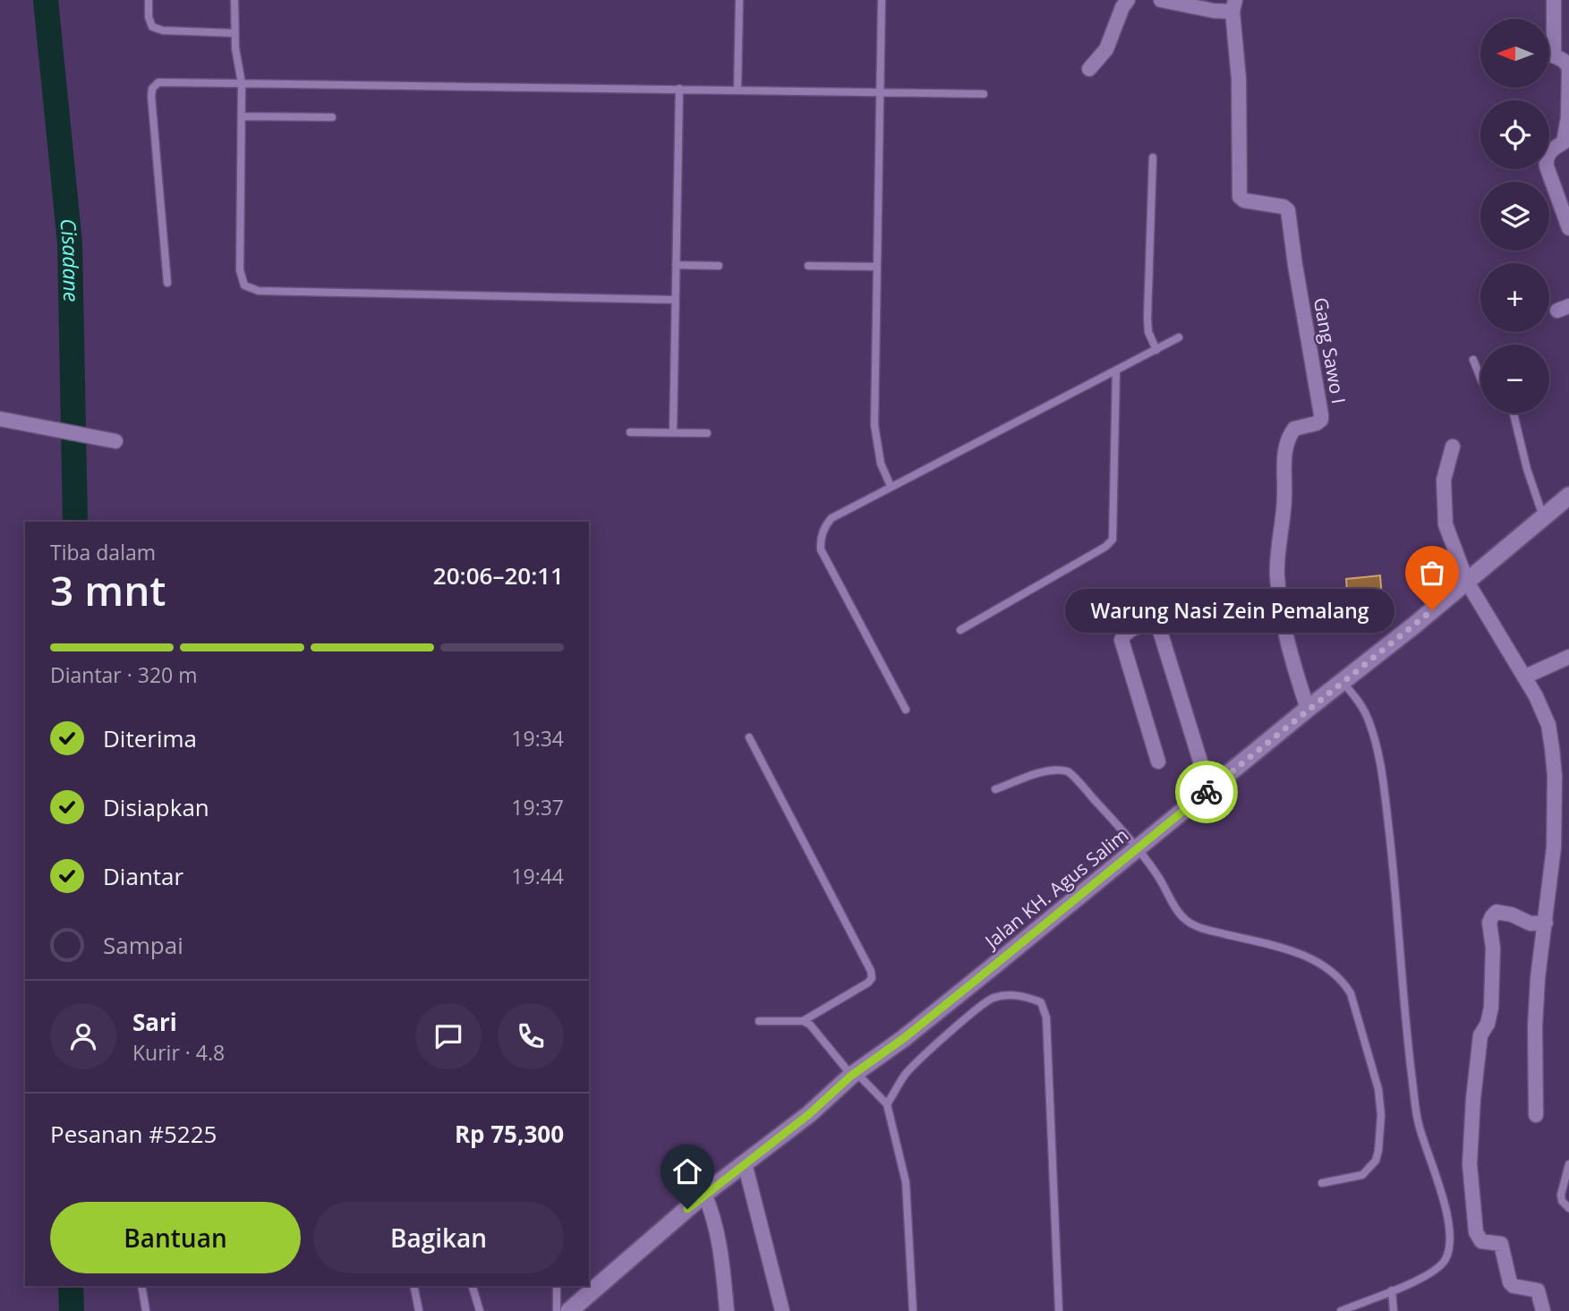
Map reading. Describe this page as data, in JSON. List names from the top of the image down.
{
  "streets": {
    "street": ["Gang Sawo I", "Jalan KH. Agus Salim"]
  },
  "crossings": [
    ["Gang Sawo I", "Jalan KH. Agus Salim"]
  ],
  "water": ["Cisadane"],
  "places": ["Warung Nasi Zein Pemalang"],
  "north": "left",
  "page": {
    "map_buttons": ["+", "−"],
    "heading": ["3 mnt", "Tiba dalam", "20:06–20:11"],
    "panel": [
      "Sari",
      "Kurir · 4.8",
      "Pesanan #5225",
      "Rp 75,300"
    ],
    "bubble": "Warung Nasi Zein Pemalang",
    "bar": "Diantar · 320 m",
    "list": [
      ["Diterima", "19:34"],
      ["Disiapkan", "19:37"],
      ["Diantar", "19:44"],
      "Sampai"
    ],
    "buttons": ["Bantuan", "Bagikan"]
  }
}
